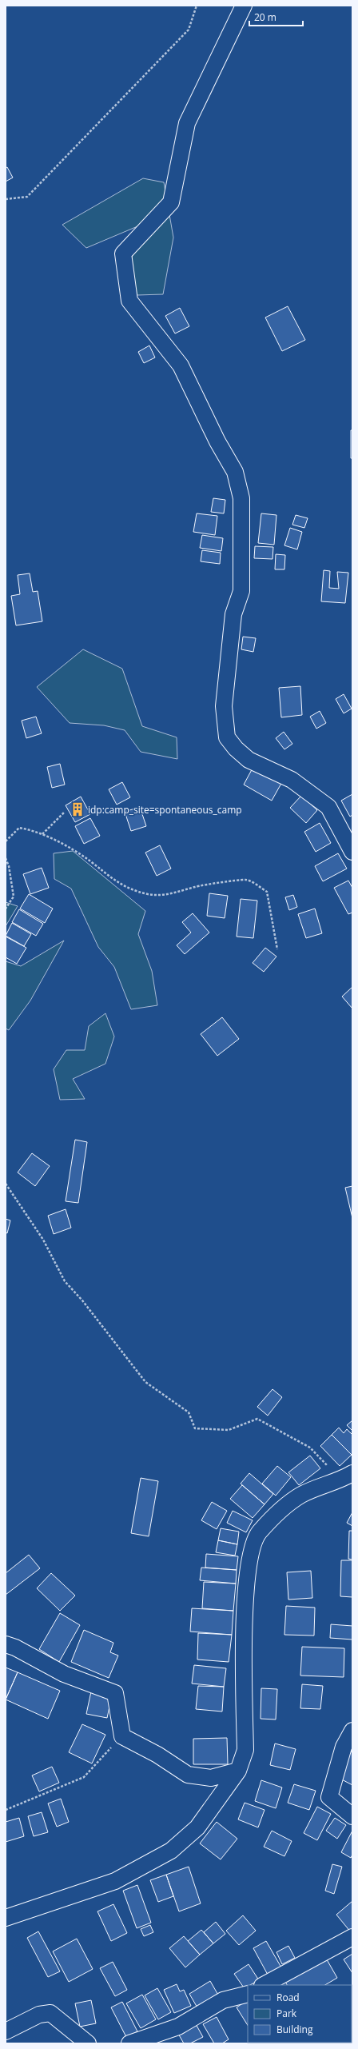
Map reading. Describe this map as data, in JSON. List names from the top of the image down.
{
  "places": {
    "building": ["idp:camp_site=spontaneous_camp"]
  },
  "legend": ["Road", "Park", "Building"],
  "scale_bar": "20 m"
}
